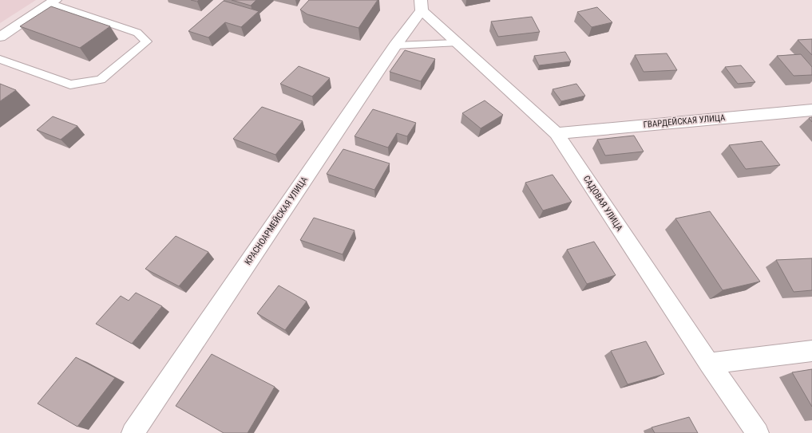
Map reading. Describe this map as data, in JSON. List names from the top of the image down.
{
  "streets": {
    "street": ["ГВАРДЕЙСКАЯ УЛИЦА", "САДОВАЯ УЛИЦА", "КРАСНОАРМЕЙСКАЯ УЛИЦА"]
  },
  "crossings": [
    ["ГВАРДЕЙСКАЯ УЛИЦА", "САДОВАЯ УЛИЦА"],
    ["САДОВАЯ УЛИЦА", "КРАСНОАРМЕЙСКАЯ УЛИЦА"]
  ]
}
